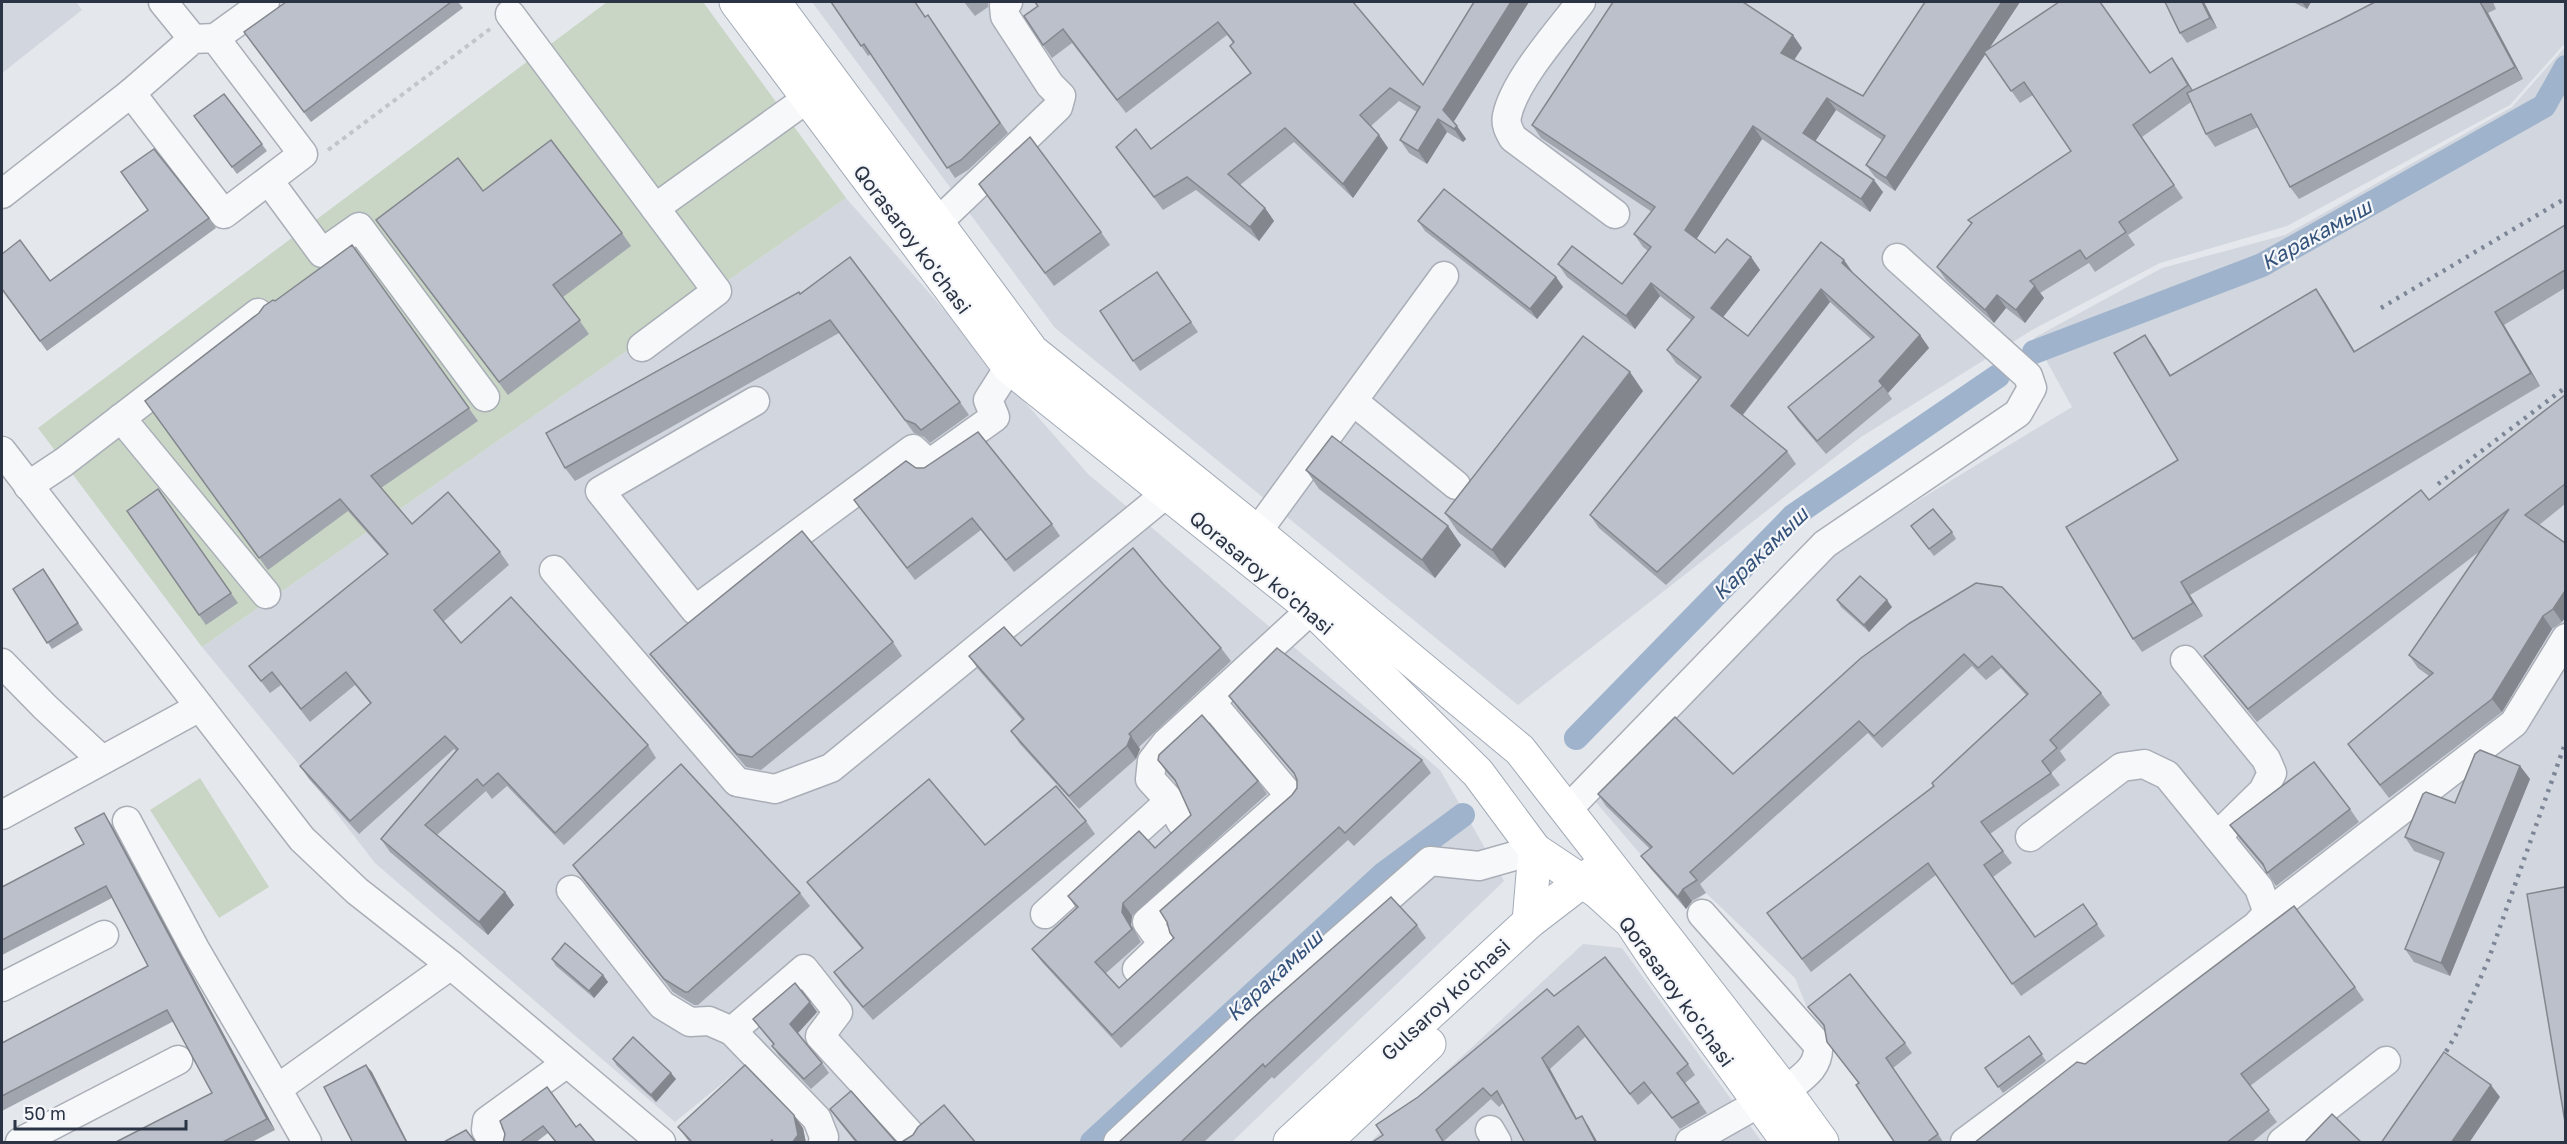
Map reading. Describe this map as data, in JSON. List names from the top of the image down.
{
  "streets": {
    "main road": ["Qorasaroy ko'chasi", "Gulsaroy ko'chasi"]
  },
  "crossings": [
    ["Qorasaroy ko'chasi", "Gulsaroy ko'chasi"]
  ],
  "water": ["Каракамыш"],
  "scale_bar": "50 m"
}
